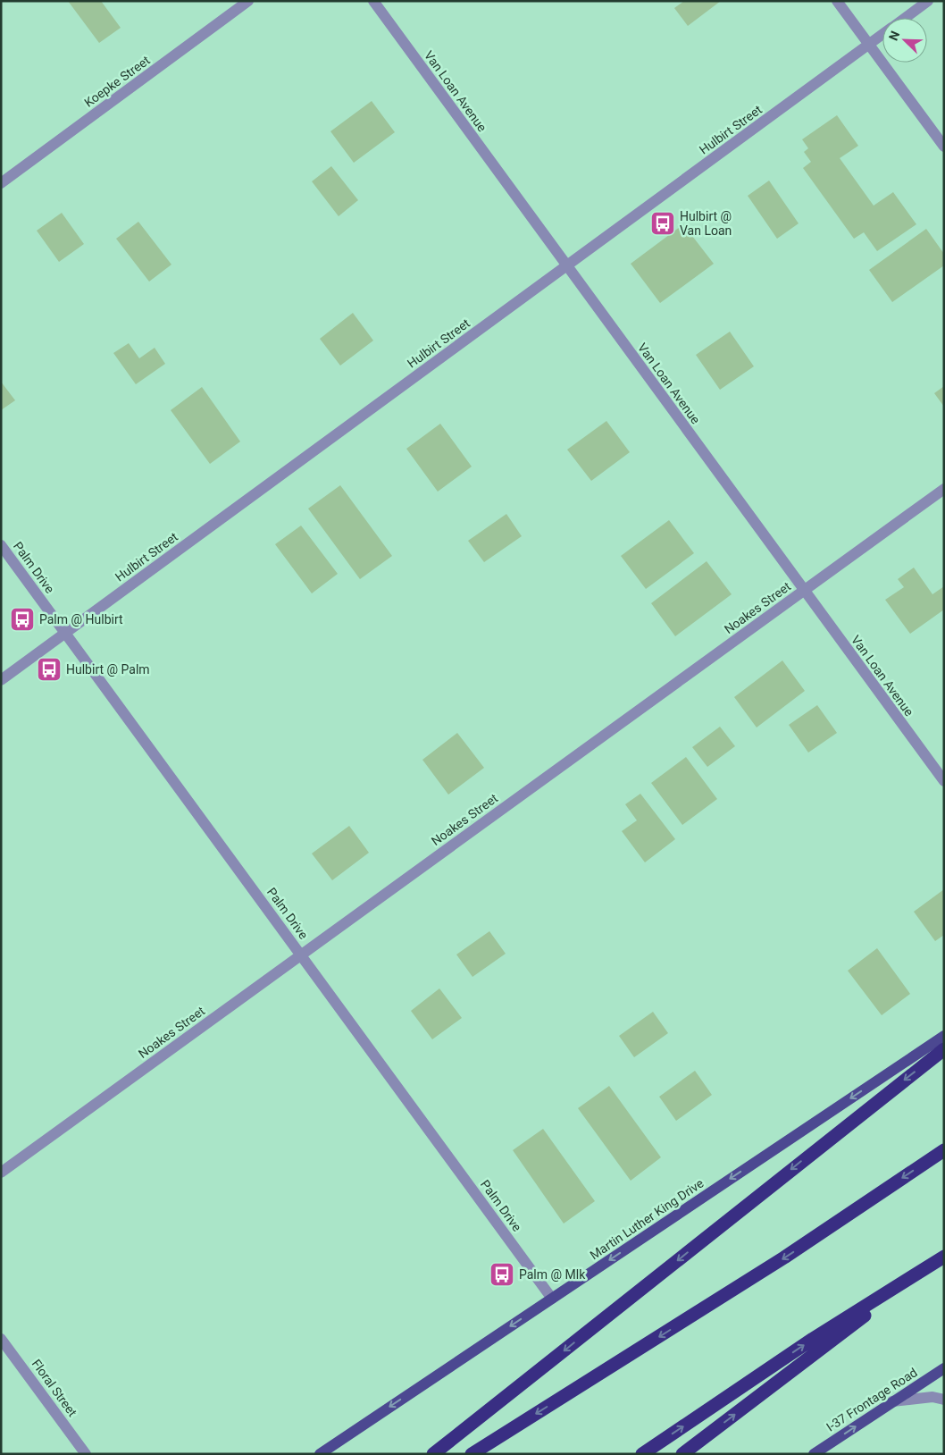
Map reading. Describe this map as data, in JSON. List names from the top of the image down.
{
  "streets": {
    "main road": ["Martin Luther King Drive", "I-37 Frontage Road"],
    "street": [
      "Koepke Street",
      "Van Loan Avenue",
      "Hulbirt Street",
      "Palm Drive",
      "Noakes Street",
      "Floral Street"
    ]
  },
  "crossings": [
    ["Van Loan Avenue", "Hulbirt Street"],
    ["Van Loan Avenue", "Noakes Street"],
    ["Hulbirt Street", "Palm Drive"],
    ["Palm Drive", "Noakes Street"],
    ["Palm Drive", "Martin Luther King Drive"]
  ],
  "one_way": ["Martin Luther King Drive", "I-37 Frontage Road"],
  "places": {
    "bus stop": [
      "Hulbirt @ Van Loan",
      "Palm @ Hulbirt",
      "Hulbirt @ Palm",
      "Palm @ Mlk"
    ]
  },
  "north": "top left"
}
